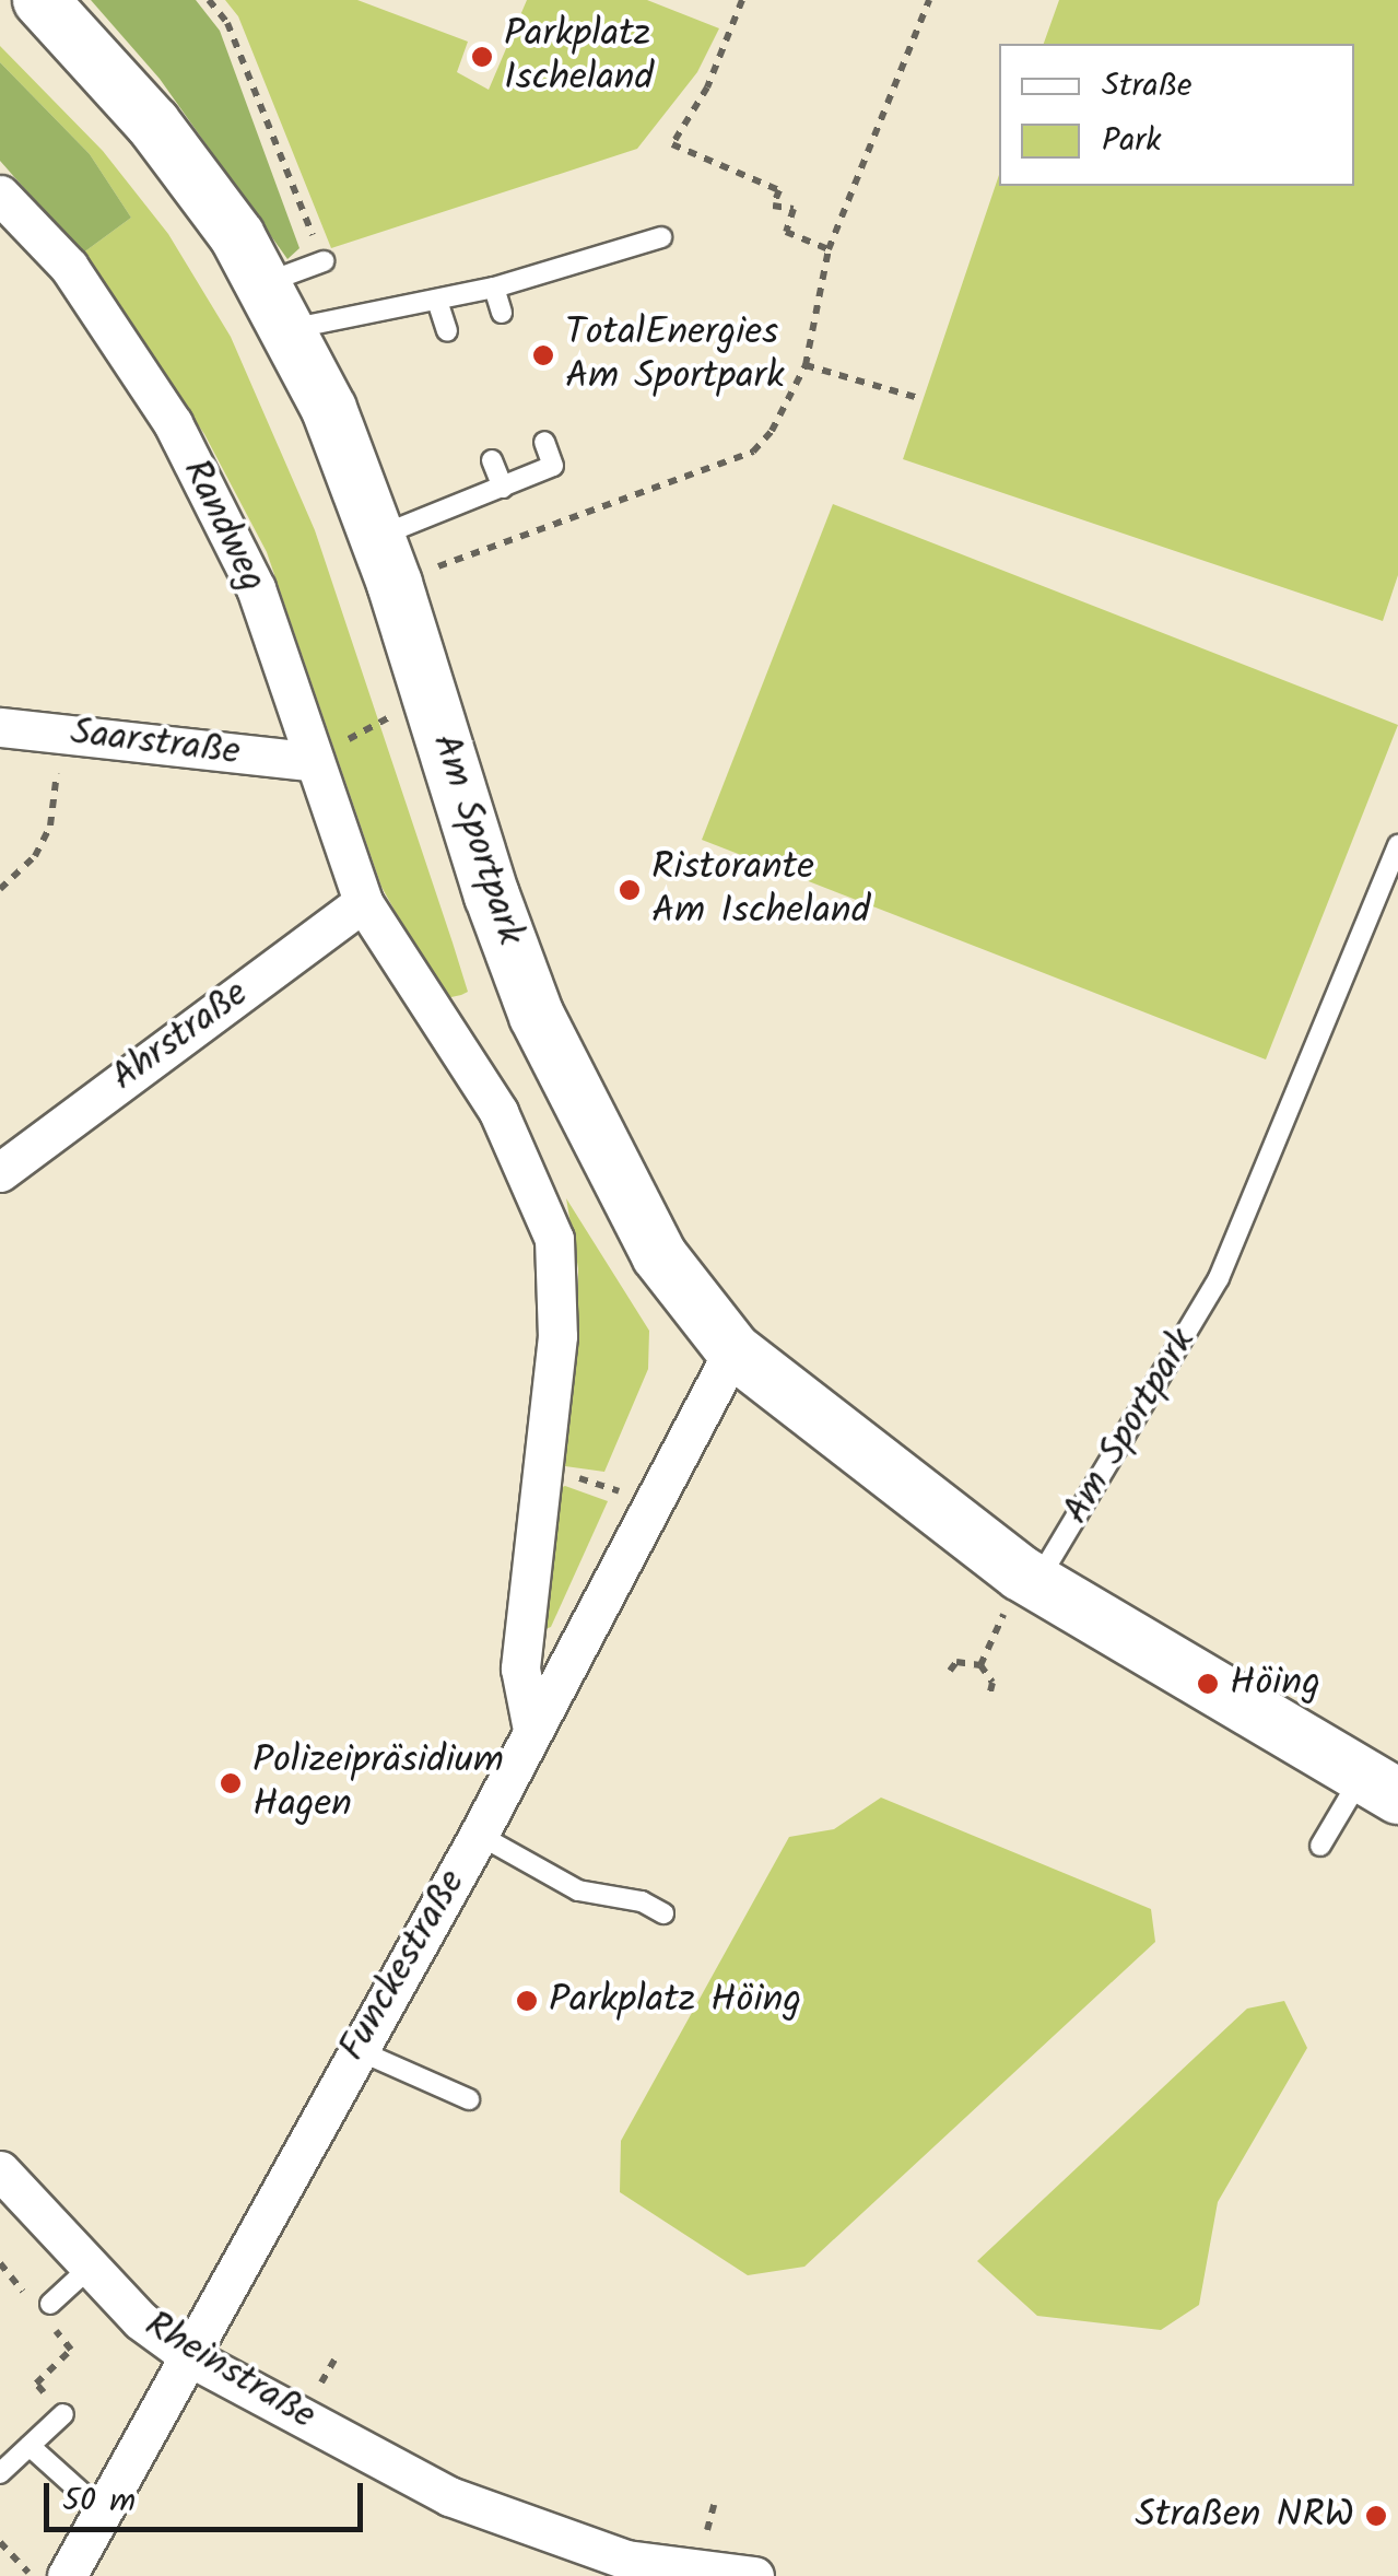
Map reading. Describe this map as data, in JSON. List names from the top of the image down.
{
  "streets": {
    "main road": ["Am Sportpark"],
    "street": [
      "Randweg",
      "Saarstraße",
      "Ahrstraße",
      "Funckestraße",
      "Rheinstraße"
    ]
  },
  "crossings": [
    ["Randweg", "Saarstraße"],
    ["Randweg", "Ahrstraße"],
    ["Am Sportpark", "Funckestraße"],
    ["Funckestraße", "Rheinstraße"]
  ],
  "places": [
    "Parkplatz Ischeland",
    "TotalEnergies Am Sportpark",
    "Ristorante Am Ischeland",
    "Höing",
    "Polizeipräsidium Hagen",
    "Parkplatz Höing",
    "Straßen NRW"
  ],
  "legend": ["Straße", "Park"],
  "scale_bar": "50 m"
}
